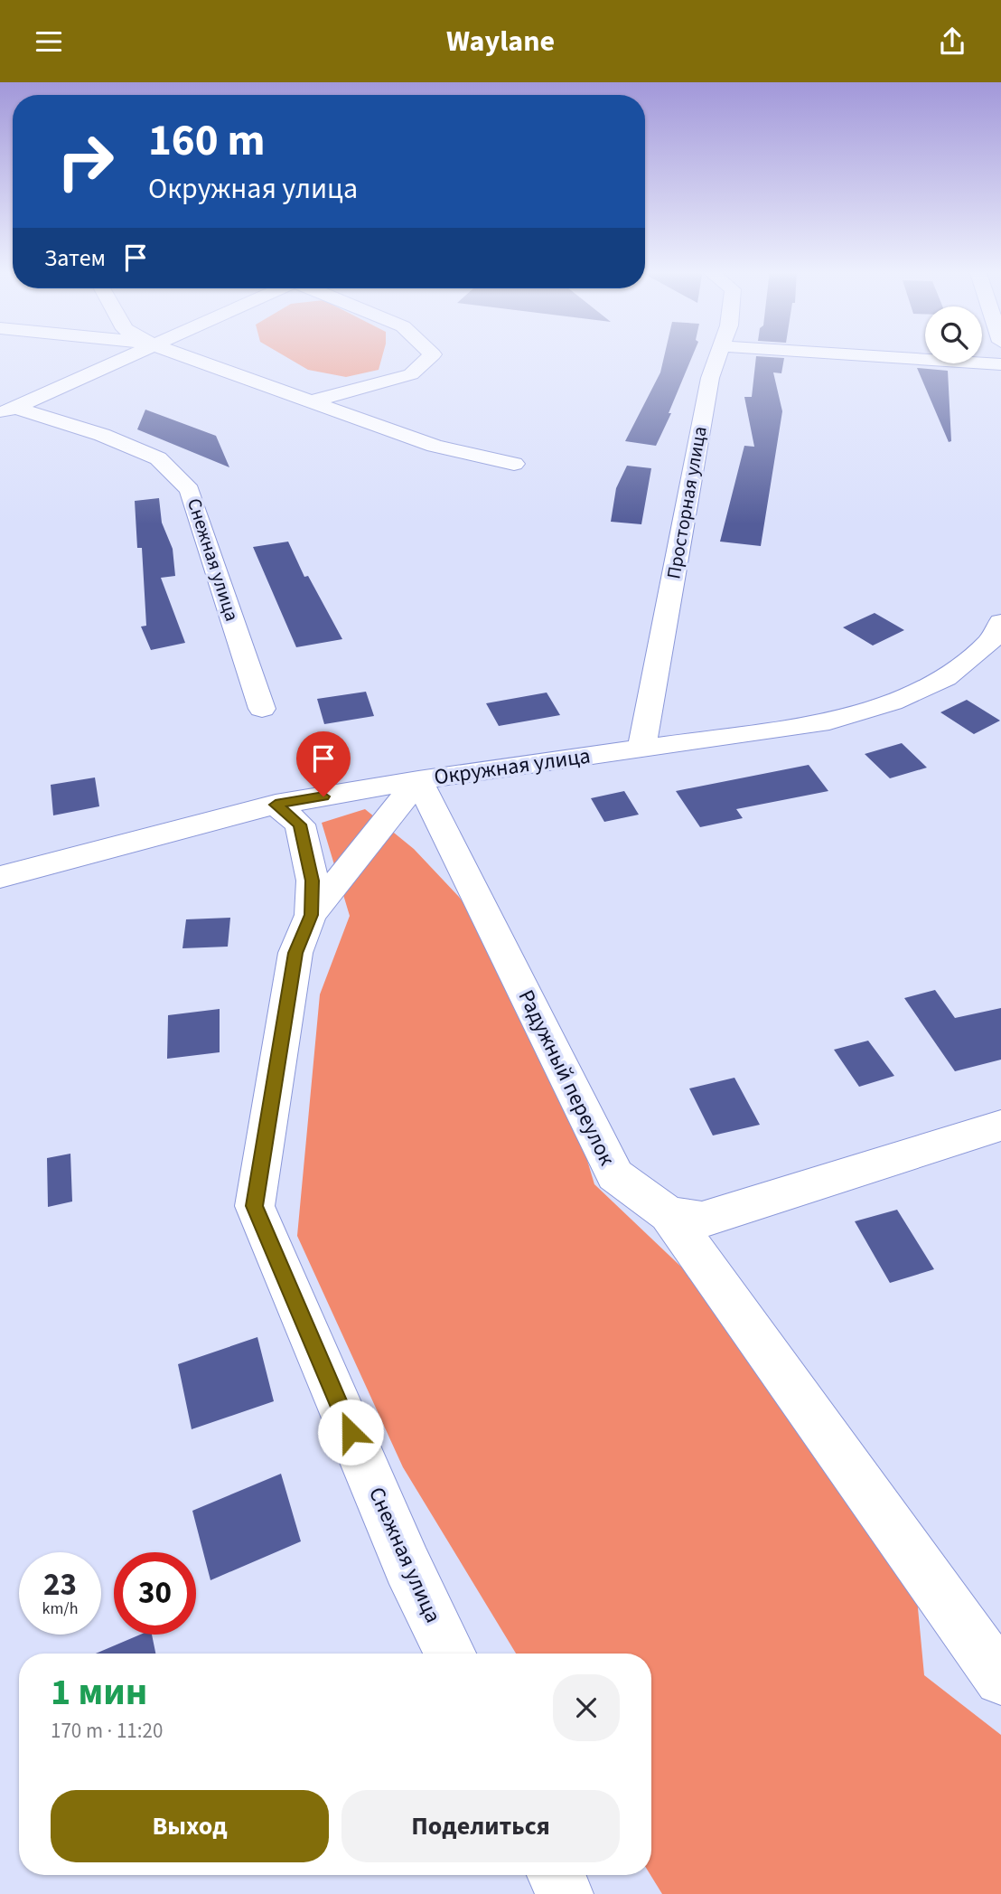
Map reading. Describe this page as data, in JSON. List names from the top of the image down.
{
  "streets": {
    "street": [
      "Просторная улица",
      "Снежная улица",
      "Окружная улица",
      "Радужный переулок"
    ]
  },
  "crossings": [
    ["Просторная улица", "Окружная улица"],
    ["Снежная улица", "Окружная улица"],
    ["Окружная улица", "Радужный переулок"]
  ],
  "page": {
    "header": "Waylane",
    "turn": ["160 m", "Окружная улица"],
    "then": "Затем",
    "speed": "23 km/h",
    "limit": "30",
    "heading": ["1 мин", "170 m · 11:20"],
    "buttons": ["Выход", "Поделиться"]
  }
}
